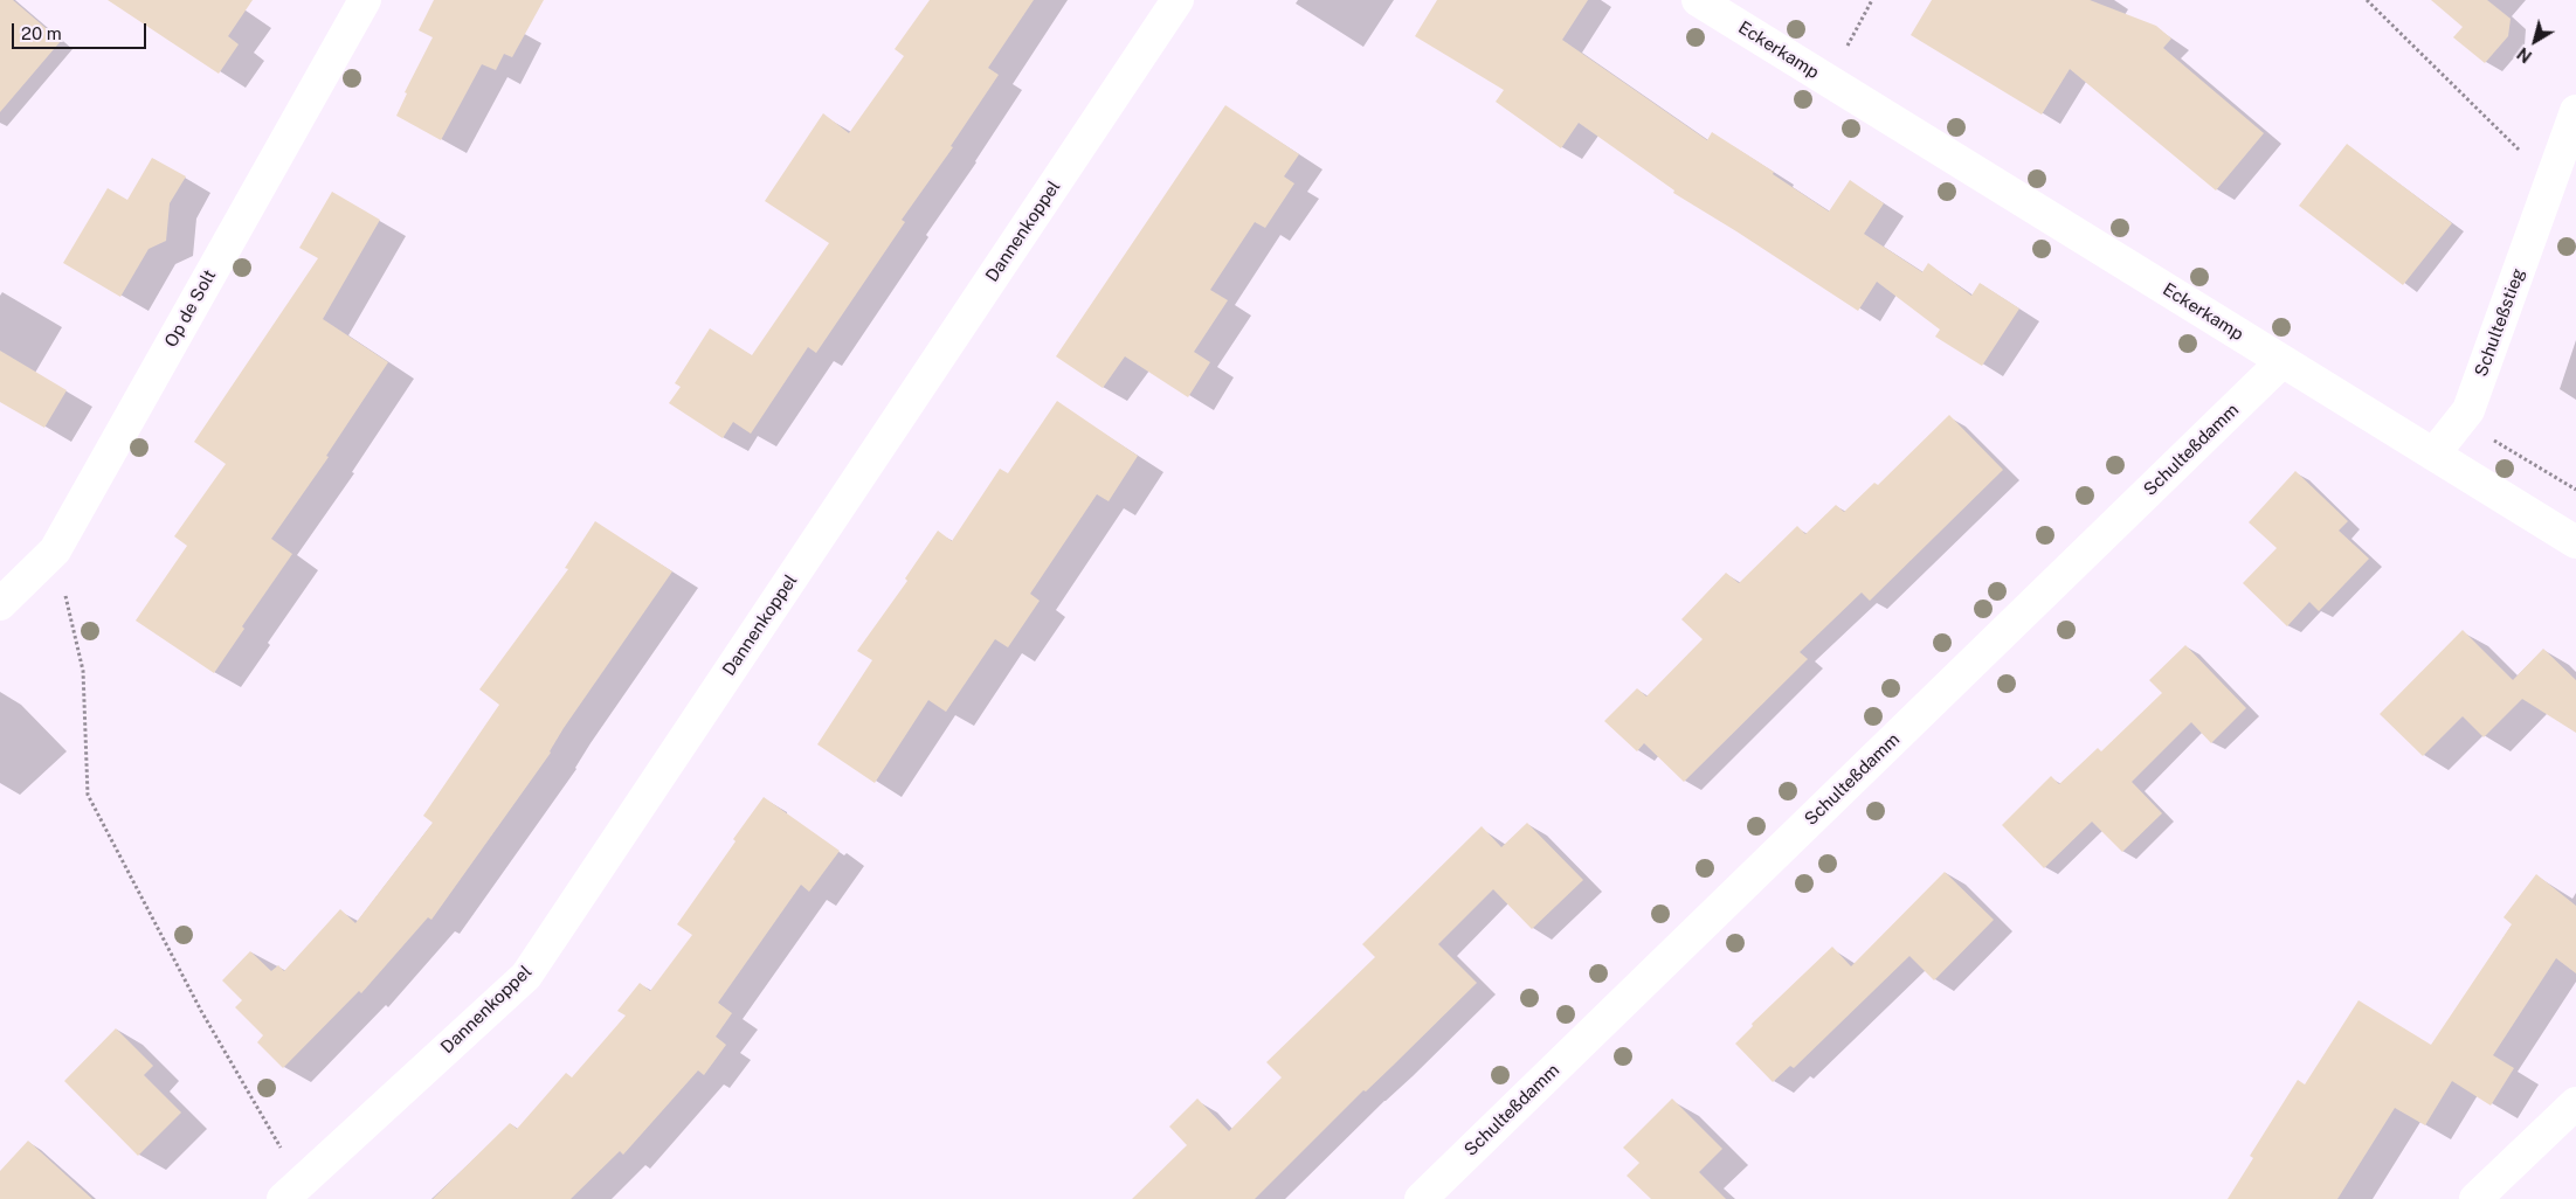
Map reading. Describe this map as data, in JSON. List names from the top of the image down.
{
  "streets": {
    "street": [
      "Eckerkamp",
      "Dannenkoppel",
      "Op de Solt",
      "Schulteßstieg",
      "Schulteßdamm"
    ]
  },
  "crossings": [
    ["Eckerkamp", "Schulteßstieg"],
    ["Eckerkamp", "Schulteßdamm"]
  ],
  "scale_bar": "20 m",
  "north": "bottom left"
}
